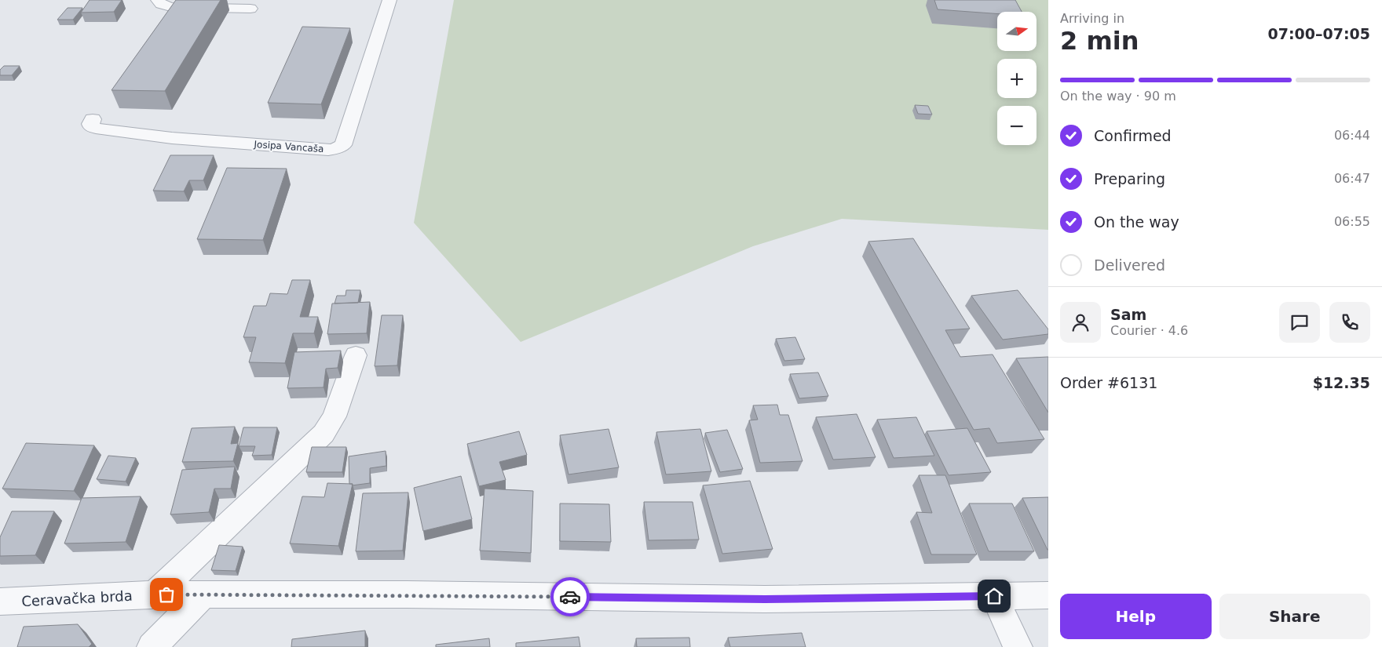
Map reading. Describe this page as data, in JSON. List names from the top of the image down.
{
  "streets": {
    "street": ["Josipa Vancaša", "Ceravačka brda"]
  },
  "north": "right",
  "page": {
    "heading": ["2 min", "Arriving in", "07:00–07:05"],
    "panel": [
      "Sam",
      "Courier · 4.6",
      "Order #6131",
      "$12.35"
    ],
    "map_buttons": ["+", "−"],
    "bar": "On the way · 90 m",
    "list": [
      ["Confirmed", "06:44"],
      ["Preparing", "06:47"],
      ["On the way", "06:55"],
      "Delivered"
    ],
    "buttons": ["Help", "Share"]
  }
}
